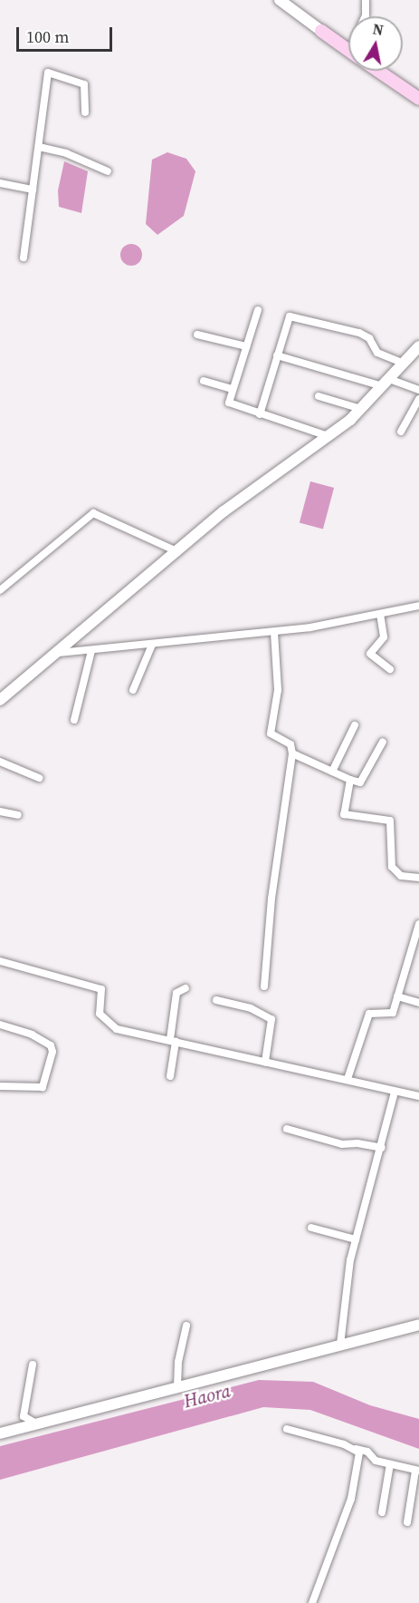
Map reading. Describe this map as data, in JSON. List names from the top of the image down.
{
  "water": ["Haora"],
  "scale_bar": "100 m",
  "north": "top"
}
